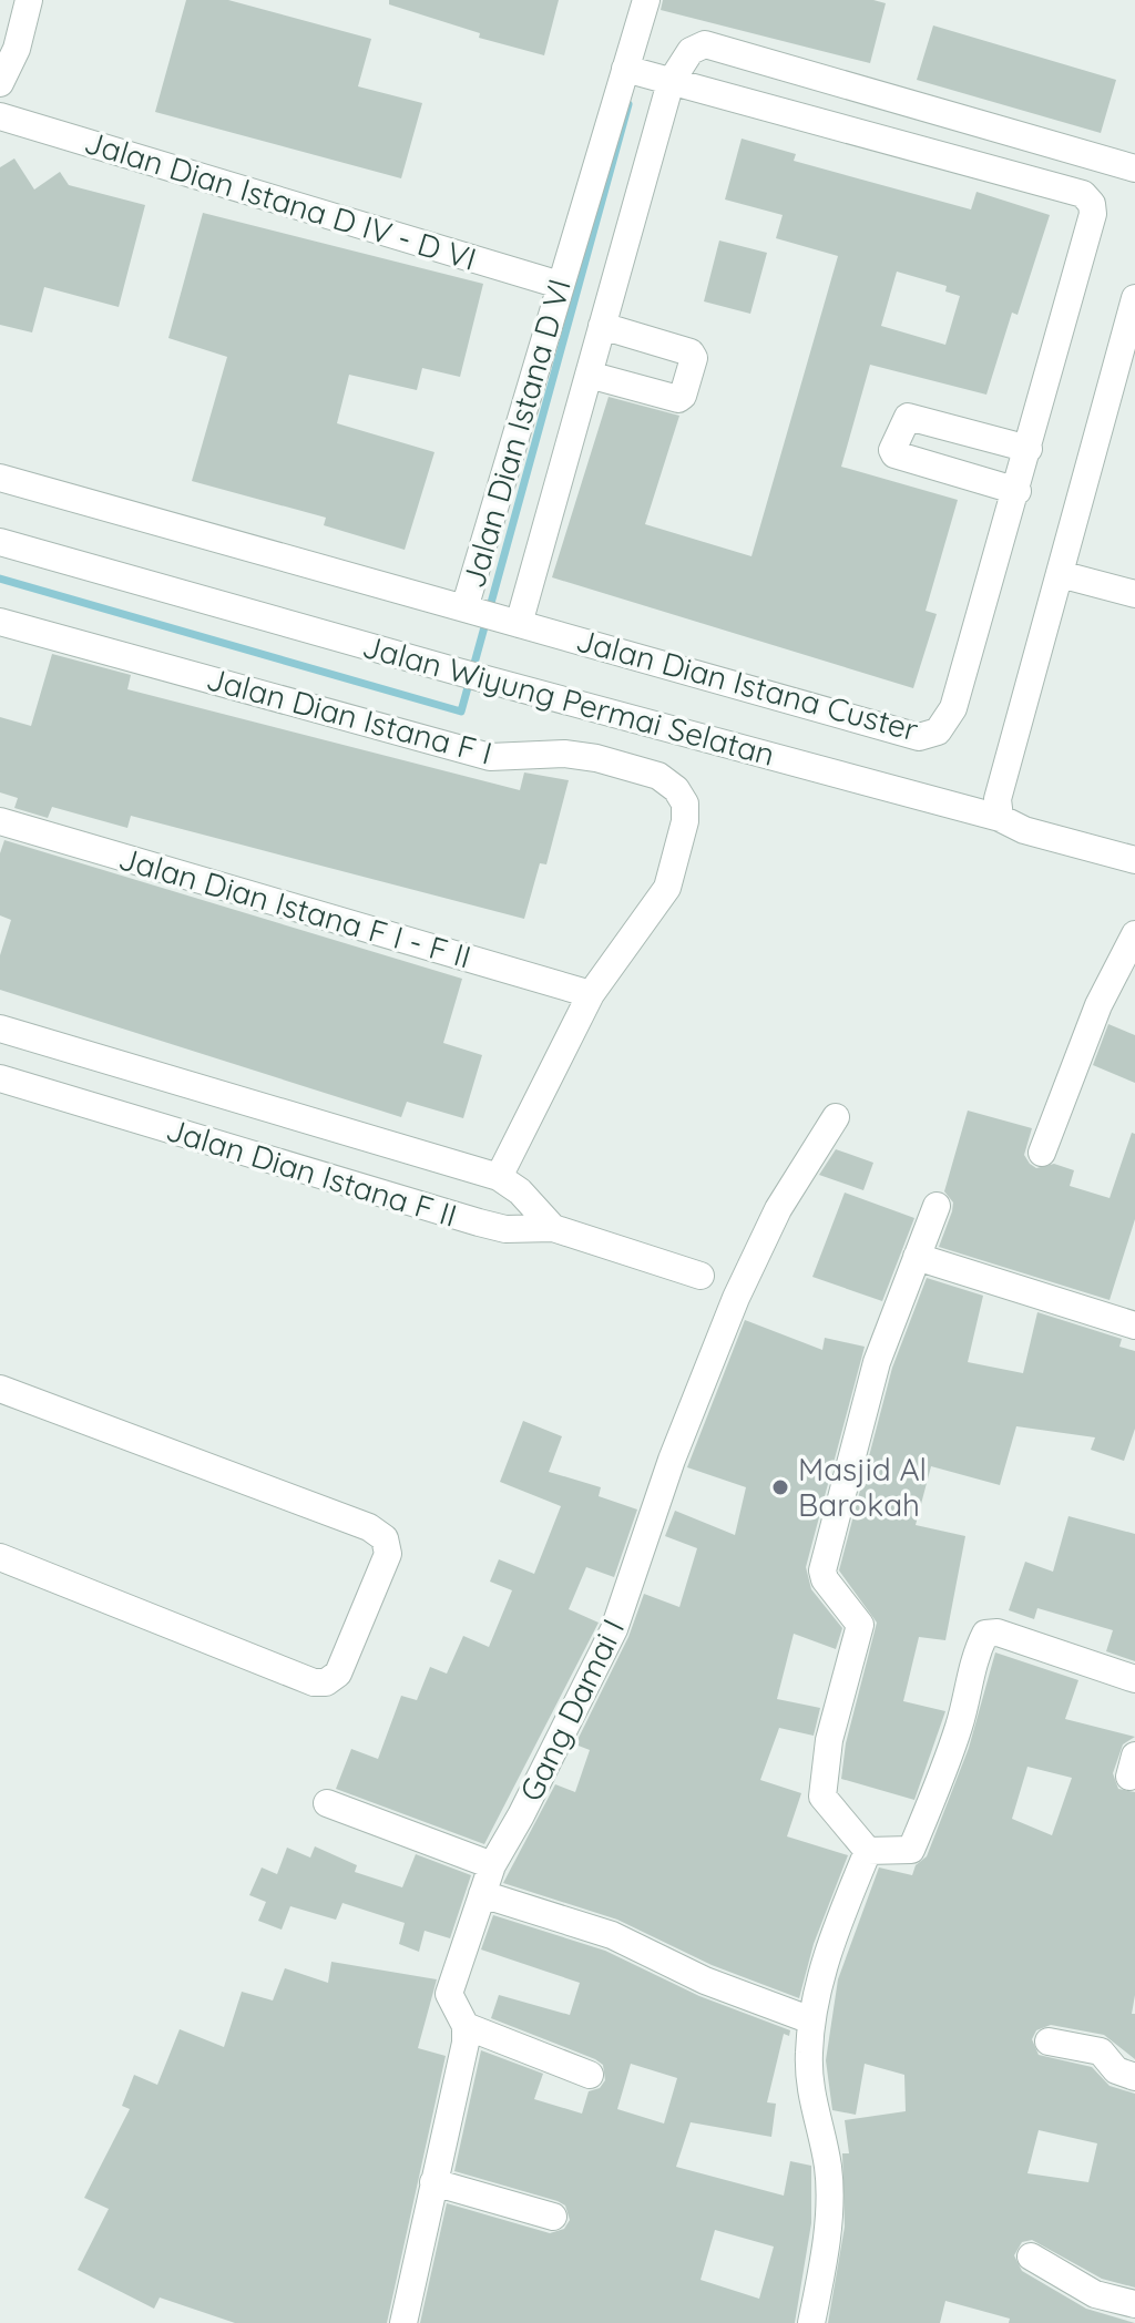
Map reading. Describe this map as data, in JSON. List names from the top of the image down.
{
  "streets": {
    "street": [
      "Jalan Dian Istana D IV - D VI",
      "Jalan Dian Istana D VI",
      "Jalan Dian Istana Custer",
      "Jalan Wiyung Permai Selatan",
      "Jalan Dian Istana F I",
      "Jalan Dian Istana F I - F II",
      "Jalan Dian Istana F II",
      "Gang Damai I"
    ]
  },
  "crossings": [
    ["Jalan Dian Istana D IV - D VI", "Jalan Dian Istana D VI"],
    ["Jalan Dian Istana D VI", "Jalan Dian Istana Custer"],
    ["Jalan Dian Istana F I", "Jalan Dian Istana F I - F II"],
    ["Jalan Dian Istana F I", "Jalan Dian Istana F II"],
    ["Jalan Dian Istana F I - F II", "Jalan Dian Istana F II"]
  ],
  "places": ["Masjid Al Barokah"]
}
